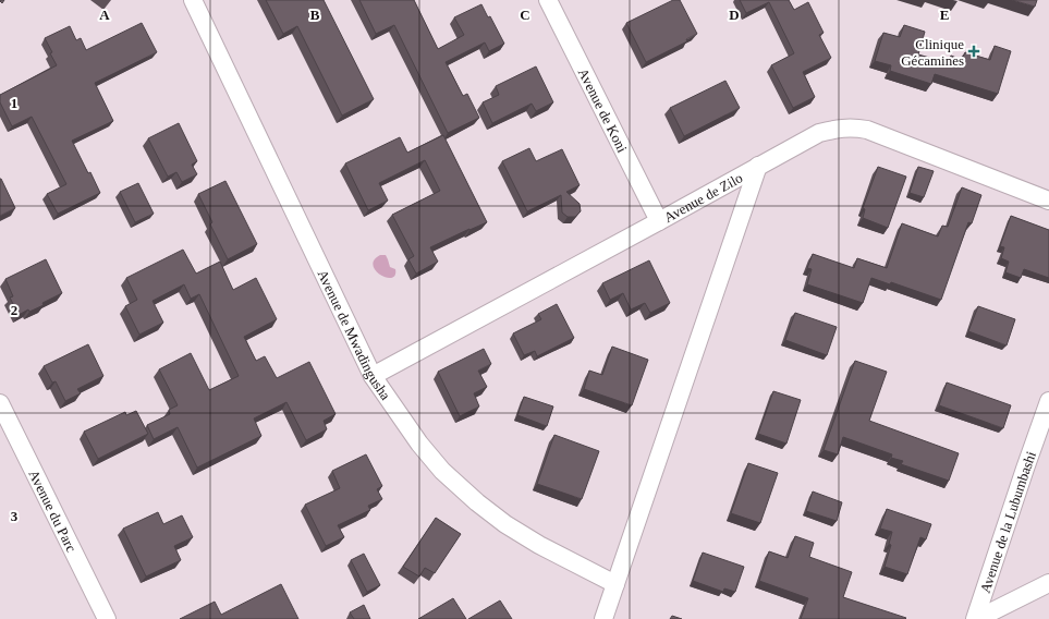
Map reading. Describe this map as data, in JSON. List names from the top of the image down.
{
  "streets": {
    "street": [
      "Avenue de Koni",
      "Avenue de Zilo",
      "Avenue de Mwadingusha",
      "Avenue du Parc",
      "Avenue de la Lubumbashi"
    ]
  },
  "crossings": [
    ["Avenue de Koni", "Avenue de Zilo"],
    ["Avenue de Zilo", "Avenue de Mwadingusha"]
  ],
  "places": {
    "health": ["Clinique Gécamines"]
  },
  "grid": {
    "columns": [
      "A",
      "B",
      "C",
      "D",
      "E"
    ],
    "rows": ["1", "2", "3"]
  }
}
